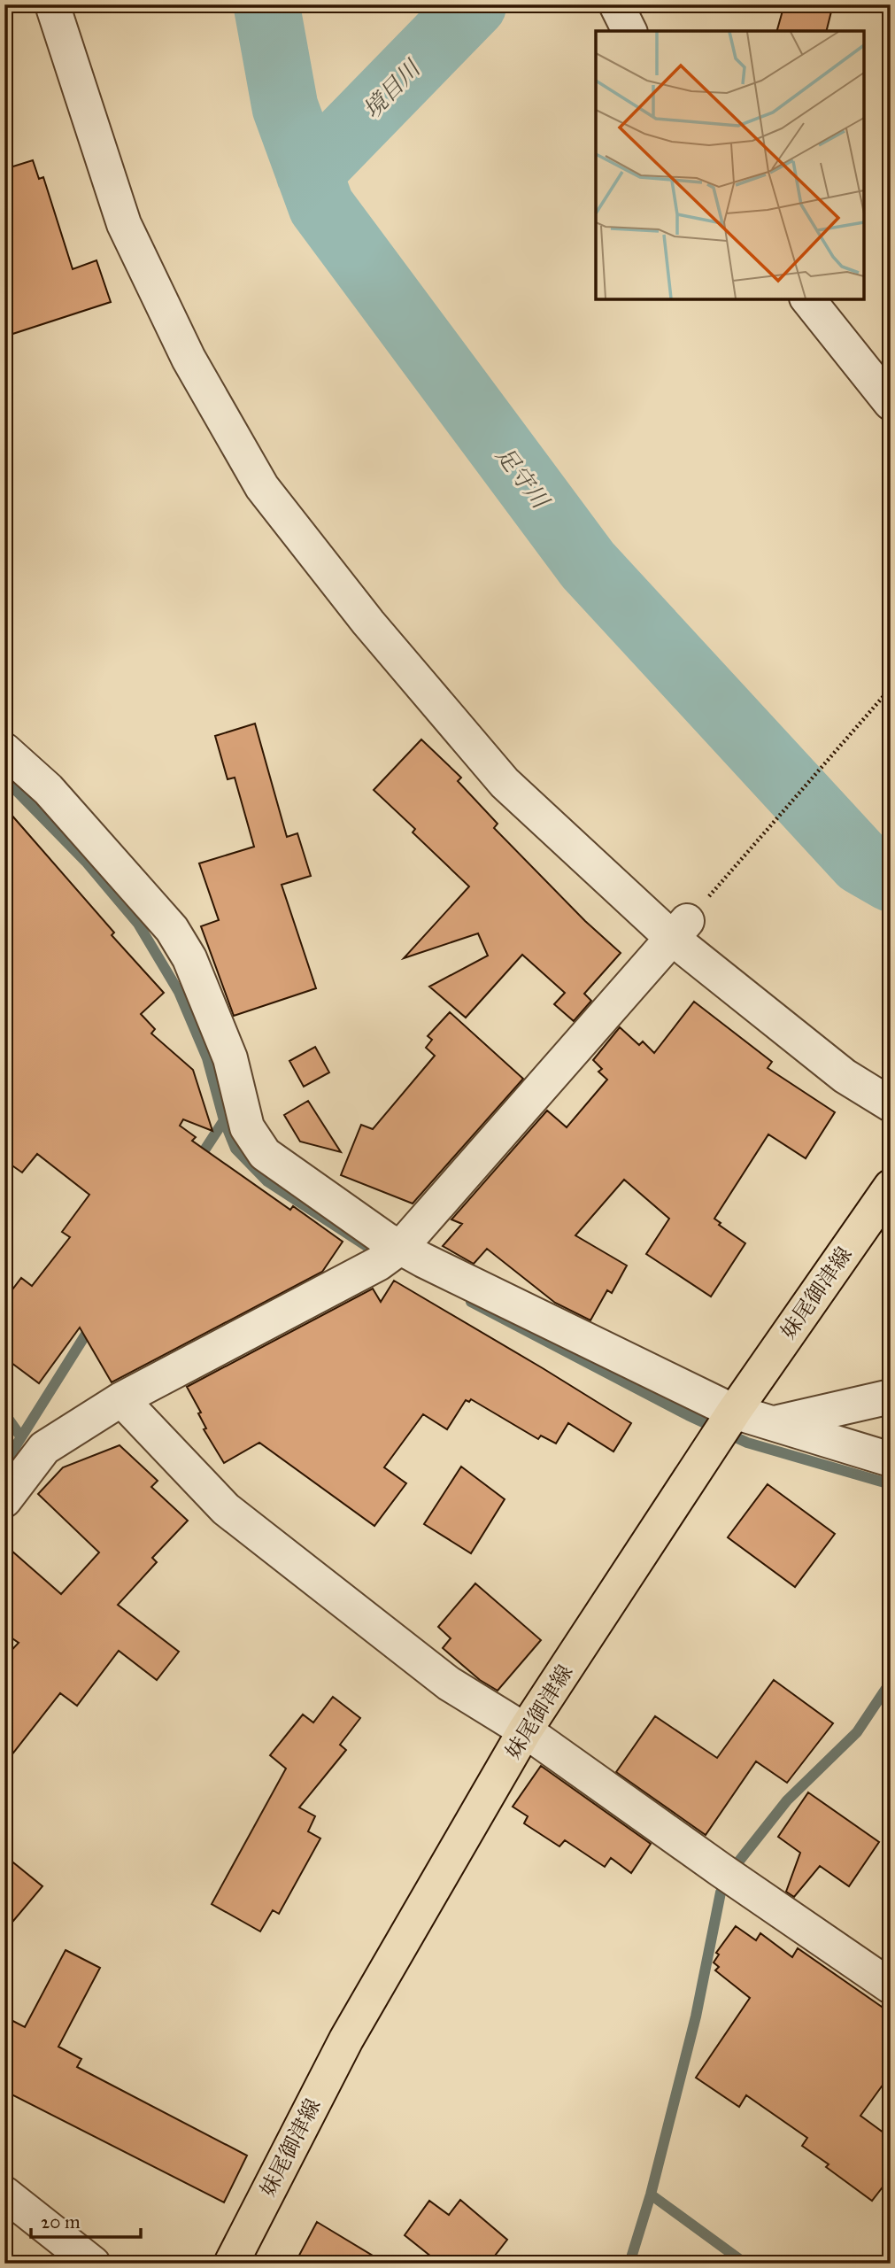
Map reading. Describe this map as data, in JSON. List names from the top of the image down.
{
  "streets": {
    "main road": ["妹尾御津線"]
  },
  "water": ["境目川", "足守川"],
  "scale_bar": "20 m"
}
